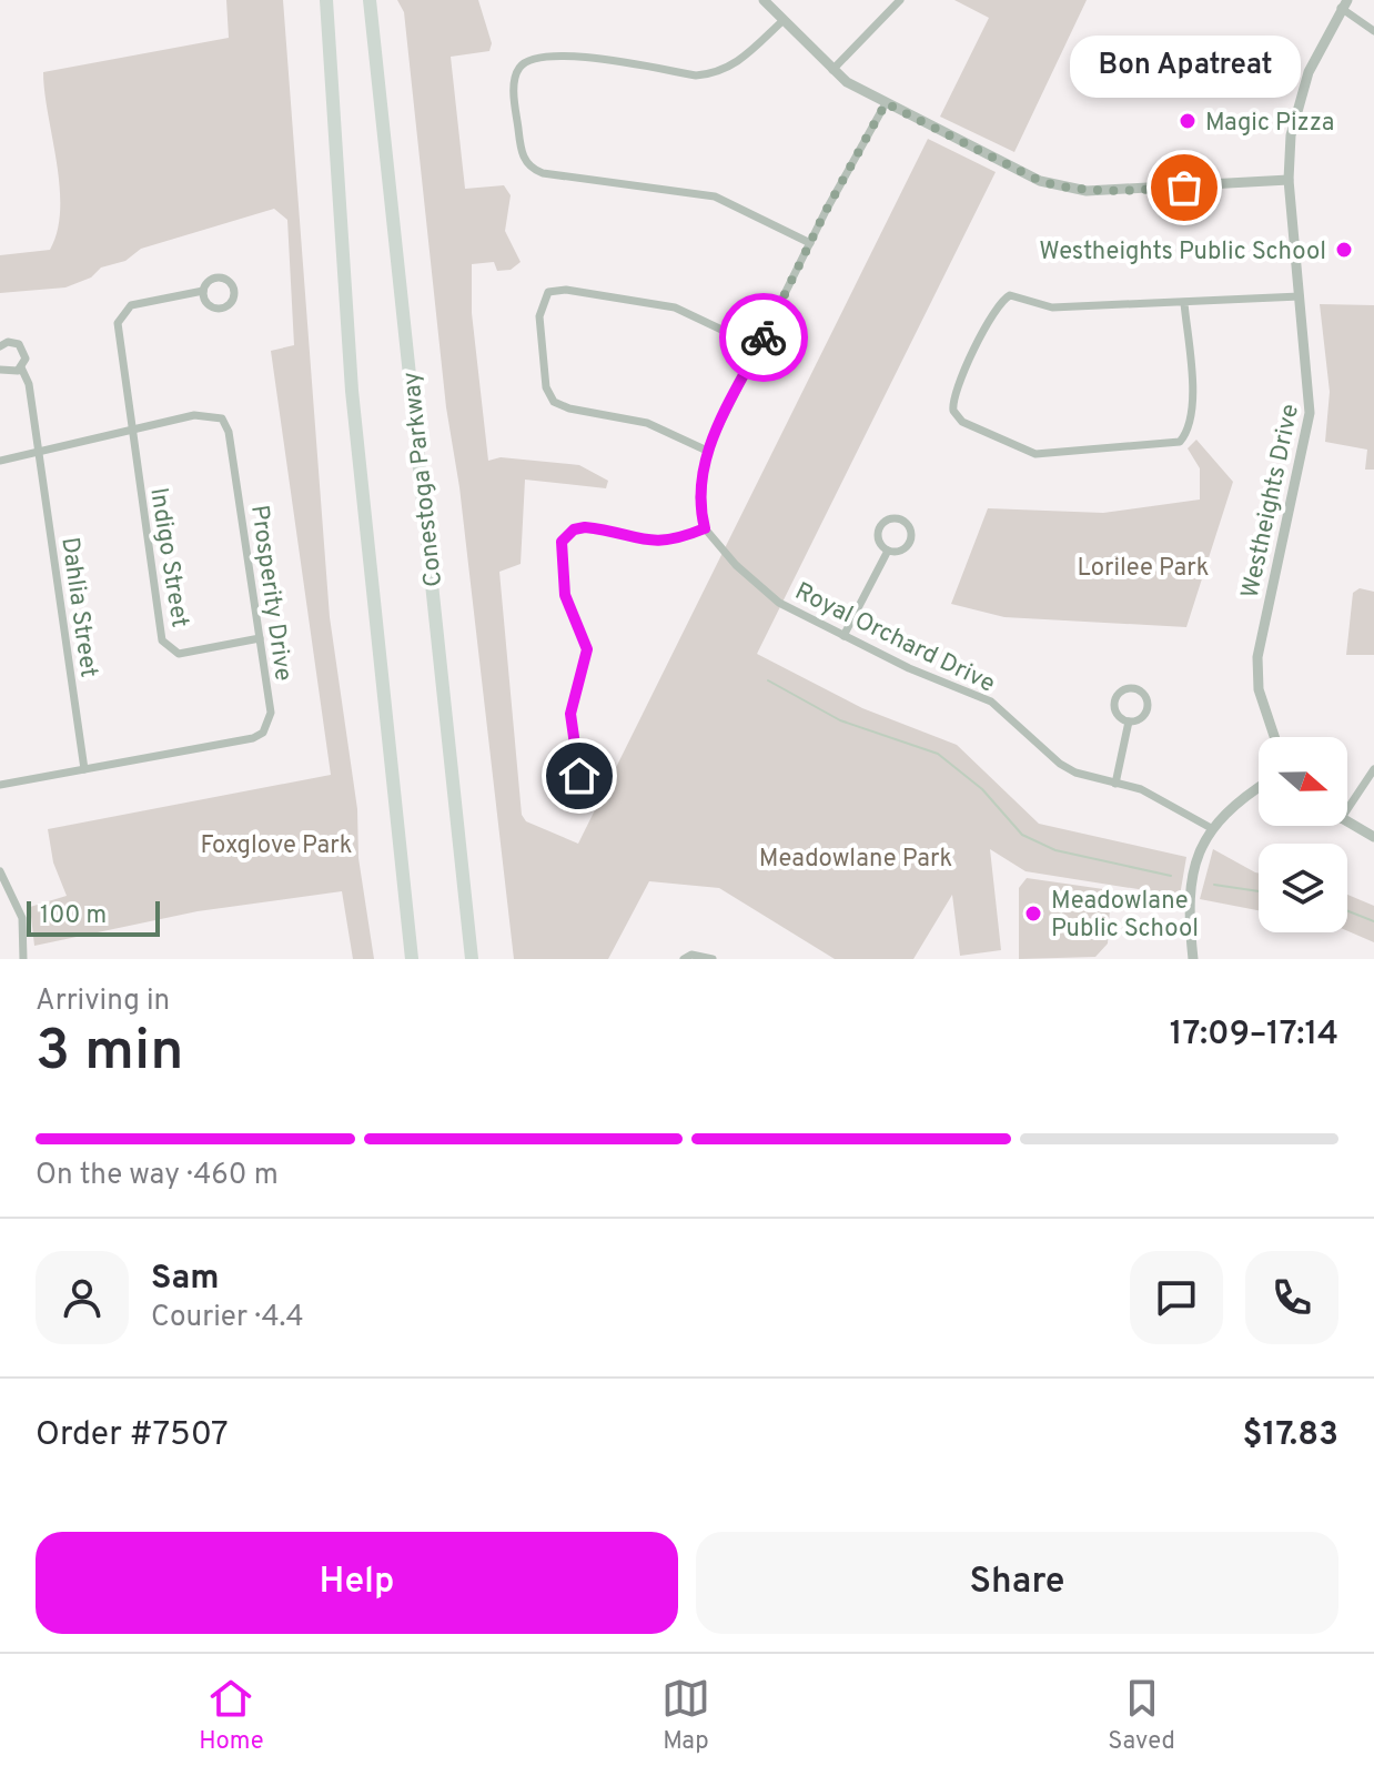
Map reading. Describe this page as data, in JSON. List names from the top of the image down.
{
  "streets": {
    "highway": ["Conestoga Parkway"],
    "street": [
      "Westheights Drive",
      "Indigo Street",
      "Prosperity Drive",
      "Dahlia Street",
      "Royal Orchard Drive"
    ]
  },
  "crossings": [
    ["Indigo Street", "Prosperity Drive"],
    ["Prosperity Drive", "Dahlia Street"]
  ],
  "parks": ["Lorilee Park", "Foxglove Park", "Meadowlane Park"],
  "places": [
    "Magic Pizza",
    "Bon Apatreat",
    "Westheights Public School",
    "Meadowlane Public School"
  ],
  "scale_bar": "100 m",
  "north": "right",
  "page": {
    "bubble": "Bon Apatreat",
    "scale": "100 m",
    "heading": ["3 min", "Arriving in", "17:09–17:14"],
    "panel": [
      "Sam",
      "Courier · 4.4",
      "Order #7507",
      "$17.83"
    ],
    "bar": "On the way · 460 m",
    "buttons": ["Help", "Share"],
    "tabs": ["Home", "Map", "Saved"]
  }
}
